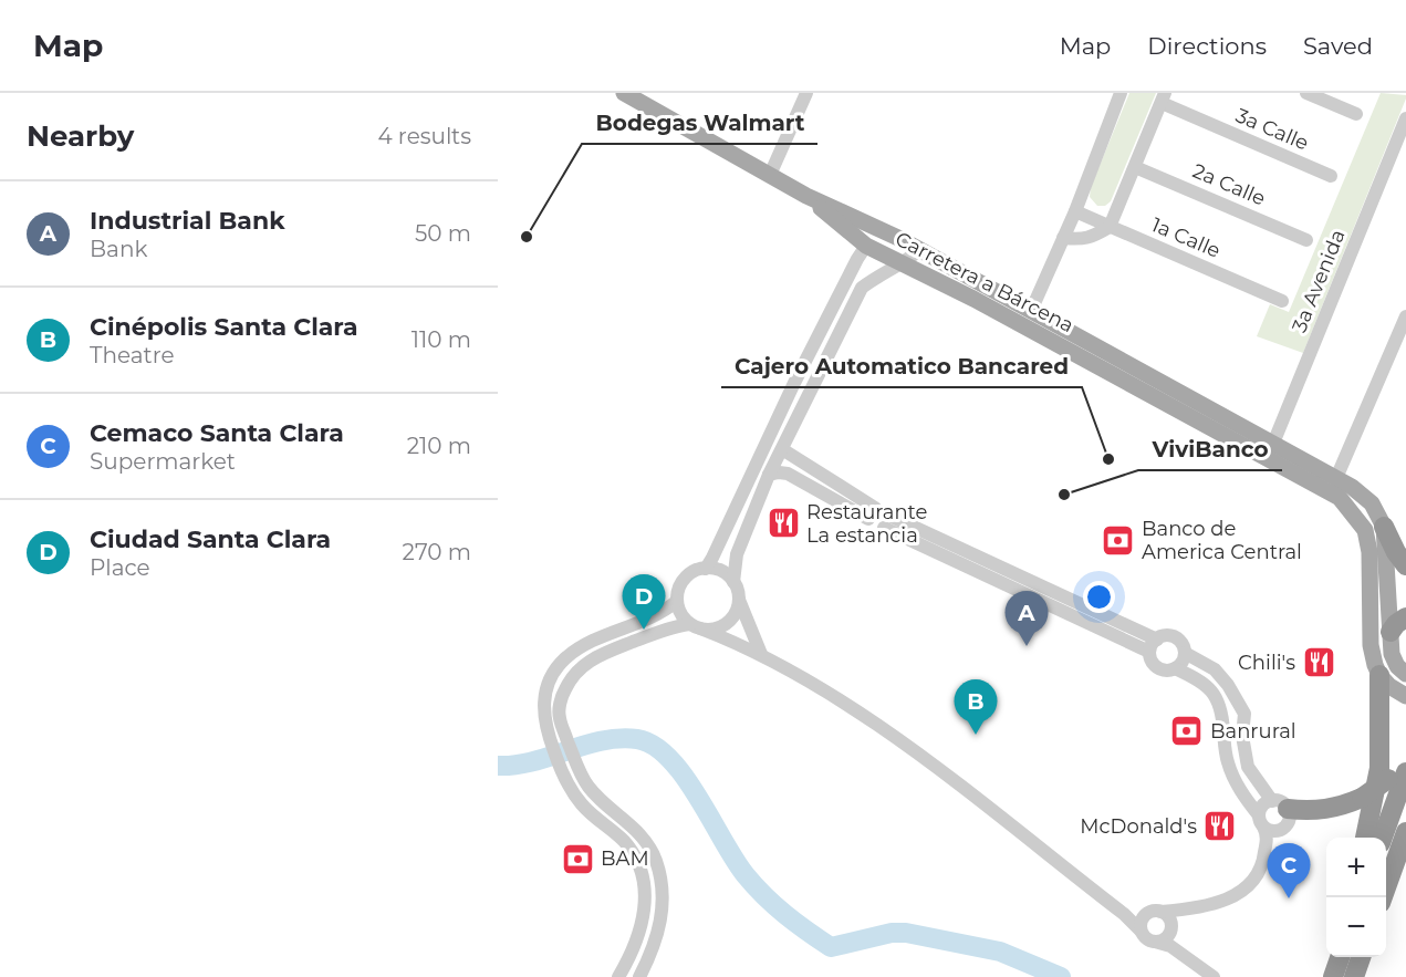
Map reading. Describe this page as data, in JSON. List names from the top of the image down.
{
  "streets": {
    "main road": ["Carretera a Bárcena"],
    "street": [
      "3a Calle",
      "2a Calle",
      "1a Calle",
      "3a Avenida"
    ]
  },
  "crossings": [
    ["3a Avenida", "Carretera a Bárcena"]
  ],
  "places": {
    "other": ["Bodegas Walmart", "Cajero Automatico Bancared", "ViviBanco"],
    "restaurant": ["Restaurante La estancia", "Chili's", "McDonald's"],
    "bank": ["Banco de America Central", "Banrural", "BAM"]
  },
  "page": {
    "header": "Map",
    "nav": ["Map", "Directions", "Saved"],
    "heading": ["Nearby", "4 results"],
    "list": [
      {
        "mark": "A",
        "name": "Industrial Bank",
        "note": "Bank",
        "value": "50 m"
      },
      {
        "mark": "B",
        "name": "Cinépolis Santa Clara",
        "note": "Theatre",
        "value": "110 m"
      },
      {
        "mark": "C",
        "name": "Cemaco Santa Clara",
        "note": "Supermarket",
        "value": "210 m"
      },
      {
        "mark": "D",
        "name": "Ciudad Santa Clara",
        "note": "Place",
        "value": "270 m"
      }
    ],
    "pins": [
      "D",
      "A",
      "B",
      "C"
    ],
    "map_buttons": ["+", "−"]
  }
}
